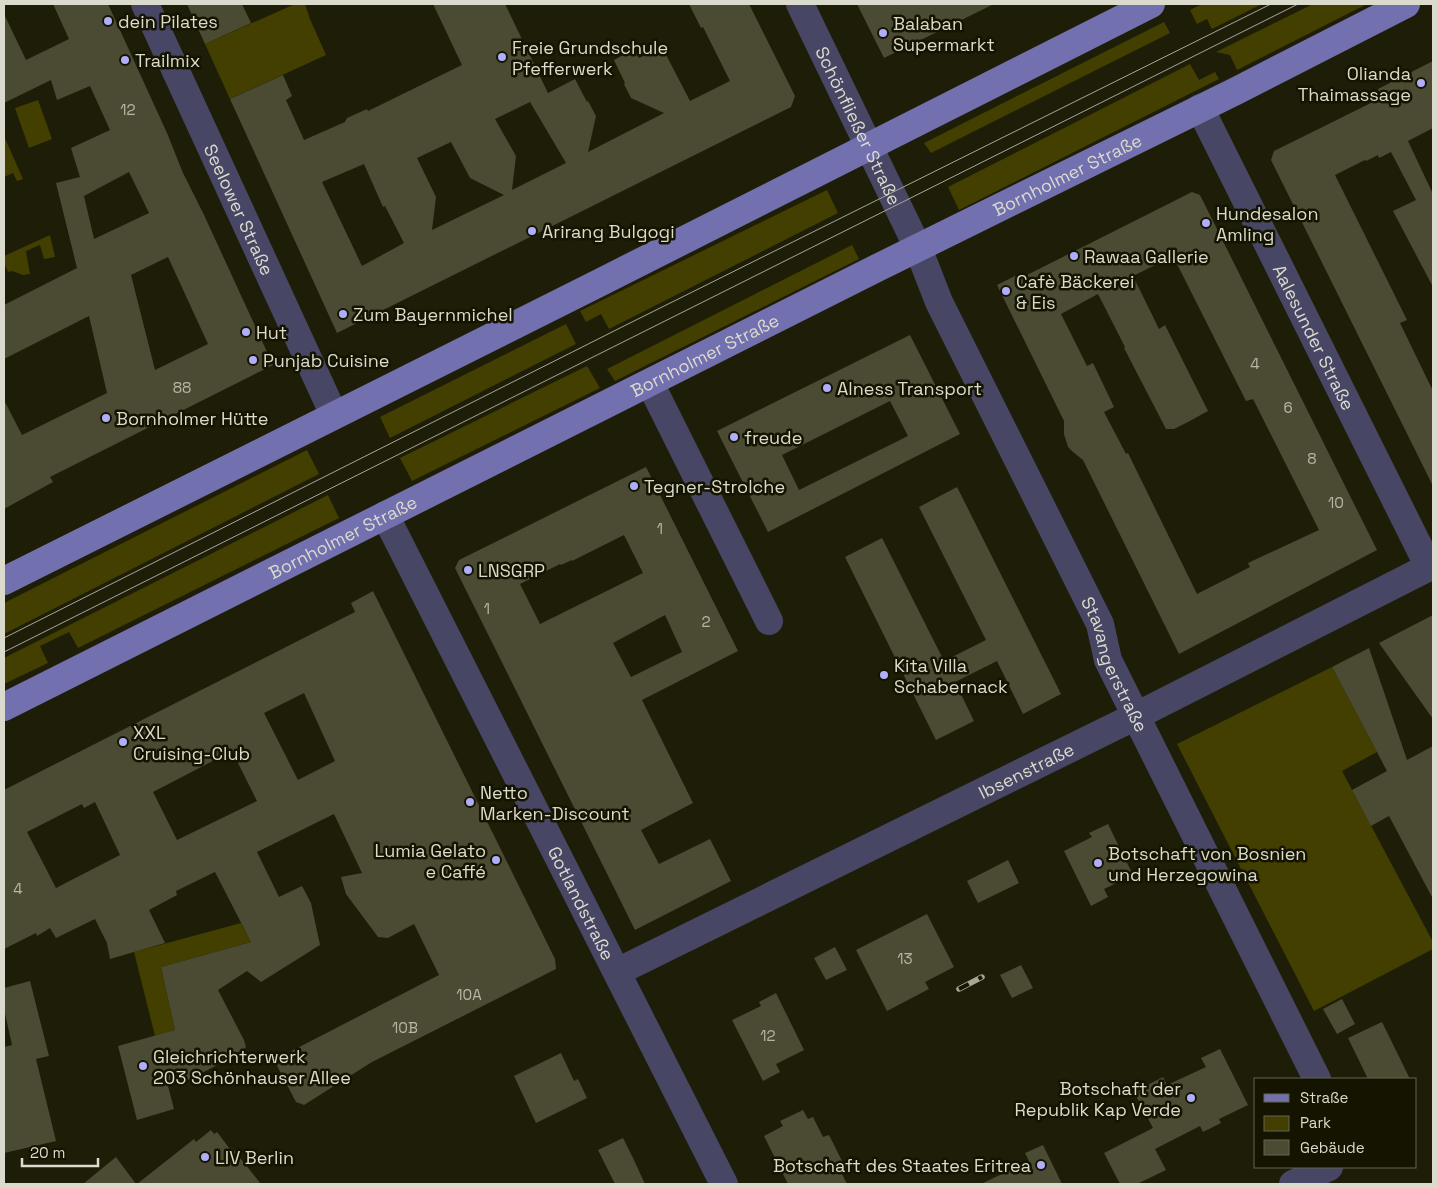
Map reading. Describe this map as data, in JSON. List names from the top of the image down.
{
  "streets": {
    "main road": ["Bornholmer Straße"],
    "street": [
      "Schönfließer Straße",
      "Seelower Straße",
      "Aalesunder Straße",
      "Stavangerstraße",
      "Ibsenstraße",
      "Gotlandstraße"
    ]
  },
  "crossings": [
    ["Schönfließer Straße", "Bornholmer Straße"],
    ["Schönfließer Straße", "Stavangerstraße"],
    ["Bornholmer Straße", "Aalesunder Straße"],
    ["Bornholmer Straße", "Stavangerstraße"],
    ["Bornholmer Straße", "Gotlandstraße"],
    ["Aalesunder Straße", "Ibsenstraße"],
    ["Stavangerstraße", "Ibsenstraße"],
    ["Ibsenstraße", "Gotlandstraße"]
  ],
  "places": [
    "dein Pilates",
    "Balaban Supermarkt",
    "Freie Grundschule Pfefferwerk",
    "Trailmix",
    "Olianda Thaimassage",
    "Hundesalon Amling",
    "Arirang Bulgogi",
    "Rawaa Gallerie",
    "Cafè Bäckerei & Eis",
    "Zum Bayernmichel",
    "Hut",
    "Punjab Cuisine",
    "Alness Transport",
    "Bornholmer Hütte",
    "freude",
    "Tegner-Strolche",
    "LNSGRP",
    "Kita Villa Schabernack",
    "XXL Cruising-Club",
    "Netto Marken-Discount",
    "Lumia Gelato e Caffé",
    "Botschaft von Bosnien und Herzegowina",
    "Gleichrichterwerk 203 Schönhauser Allee",
    "Botschaft der Republik Kap Verde",
    "LIV Berlin",
    "Botschaft des Staates Eritrea"
  ],
  "house_numbers": [
    "12",
    "4",
    "88",
    "6",
    "8",
    "10",
    "1",
    "1",
    "2",
    "4",
    "13",
    "10A",
    "10B",
    "12"
  ],
  "legend": ["Straße", "Park", "Gebäude"],
  "scale_bar": "20 m"
}
